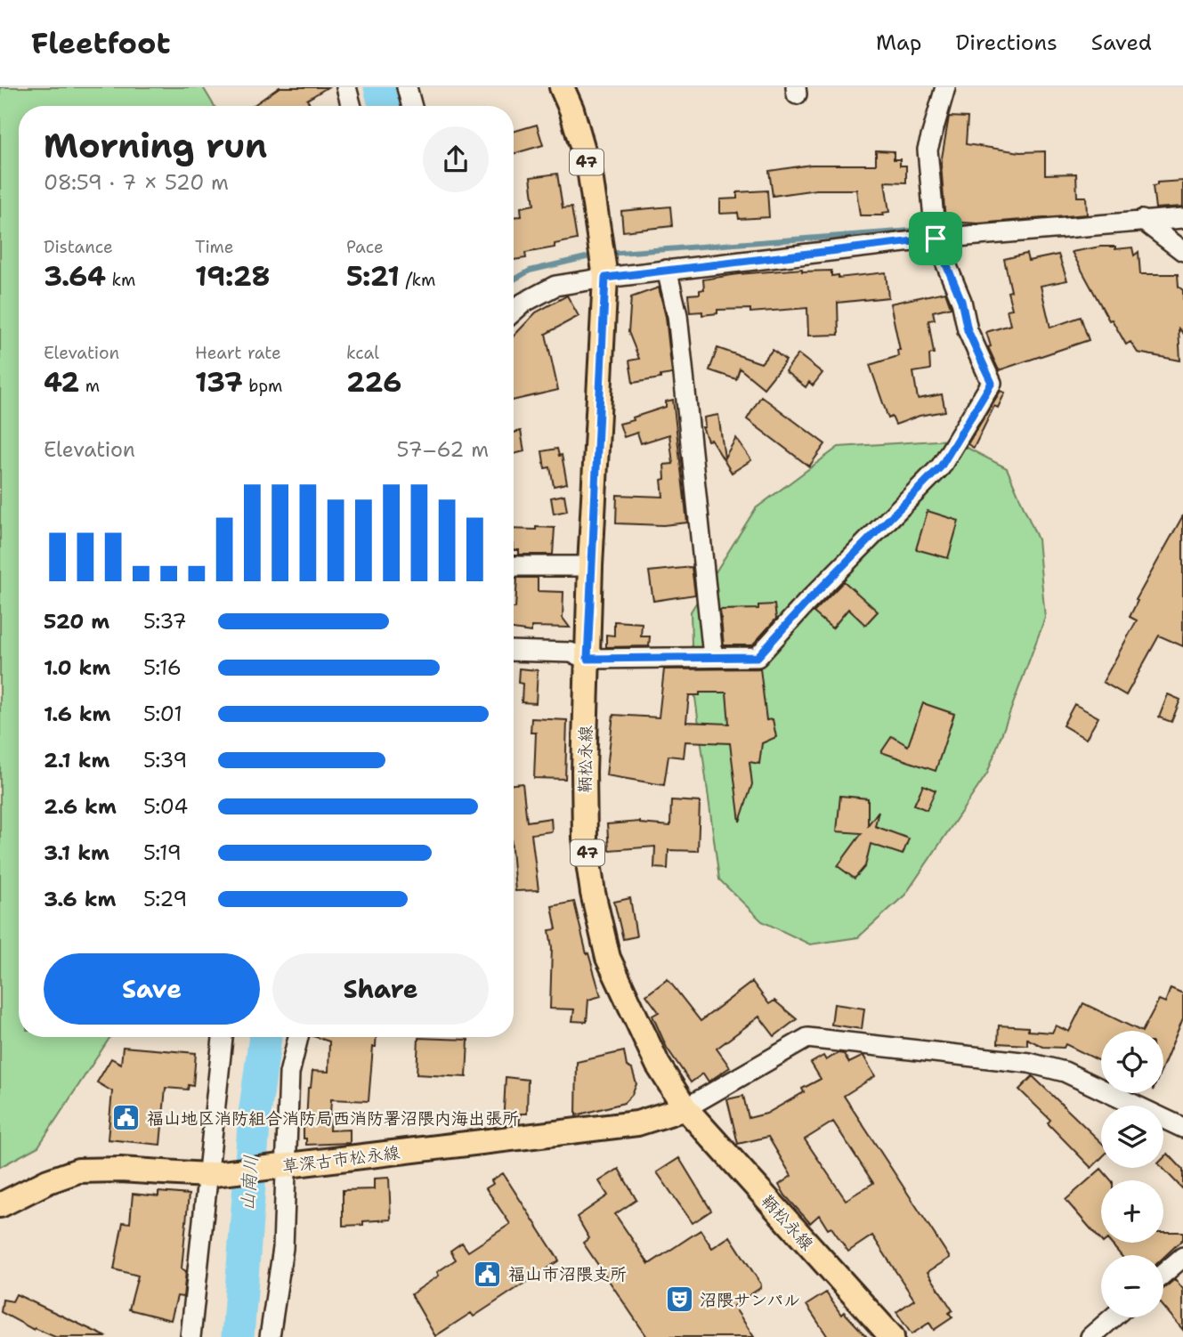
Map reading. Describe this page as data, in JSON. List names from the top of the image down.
{
  "streets": {
    "main road": ["47", "鞆松永線", "草深古市松永線"]
  },
  "crossings": [
    ["鞆松永線", "草深古市松永線"]
  ],
  "water": ["山南川"],
  "places": {
    "public building": ["福山地区消防組合消防局西消防署沼隈内海出張所", "福山市沼隈支所"],
    "theatre": ["沼隈サンパル"]
  },
  "page": {
    "header": "Fleetfoot",
    "nav": ["Map", "Directions", "Saved"],
    "heading": ["Morning run", "08:59 · 7 × 520 m"],
    "stats": [
      ["Distance", "3.64 km"],
      ["Time", "19:28"],
      ["Pace", "5:21 /km"],
      ["Elevation", "42 m"],
      ["Heart rate", "137 bpm"],
      ["kcal", "226"]
    ],
    "chart": ["Elevation", "57–62 m"],
    "list": [
      {
        "name": "520 m",
        "note": "5:37"
      },
      {
        "name": "1.0 km",
        "note": "5:16"
      },
      {
        "name": "1.6 km",
        "note": "5:01"
      },
      {
        "name": "2.1 km",
        "note": "5:39"
      },
      {
        "name": "2.6 km",
        "note": "5:04"
      },
      {
        "name": "3.1 km",
        "note": "5:19"
      },
      {
        "name": "3.6 km",
        "note": "5:29"
      }
    ],
    "buttons": ["Save", "Share"],
    "map_buttons": ["+", "−"]
  }
}
